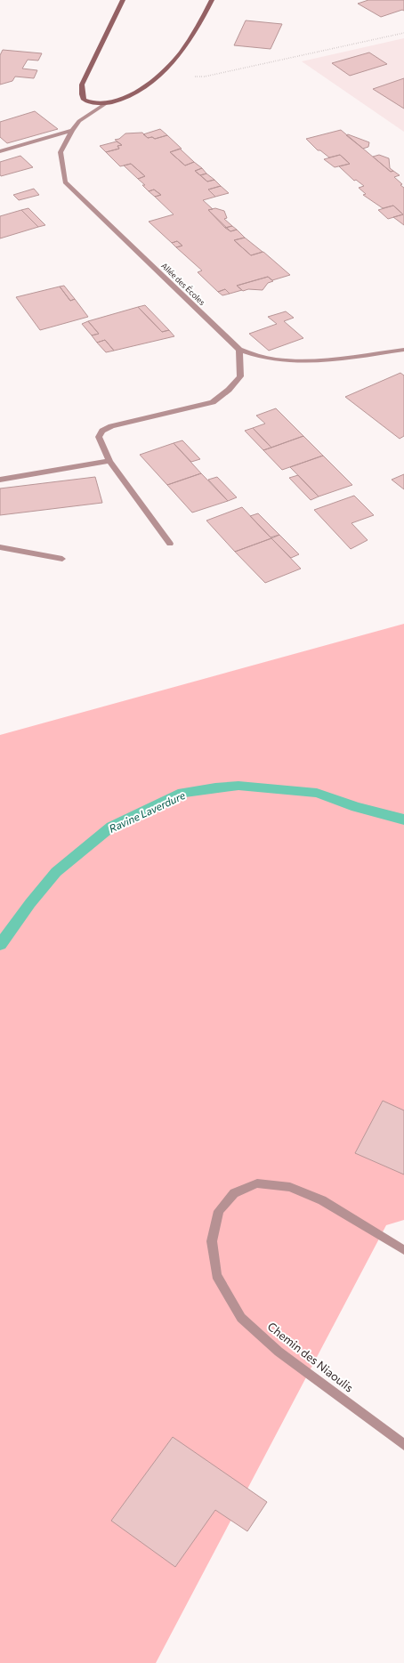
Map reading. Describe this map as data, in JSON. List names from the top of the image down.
{
  "streets": {
    "street": ["Allée des Écoles", "Chemin des Niaoulis"]
  },
  "water": ["Ravine Laverdure"]
}
